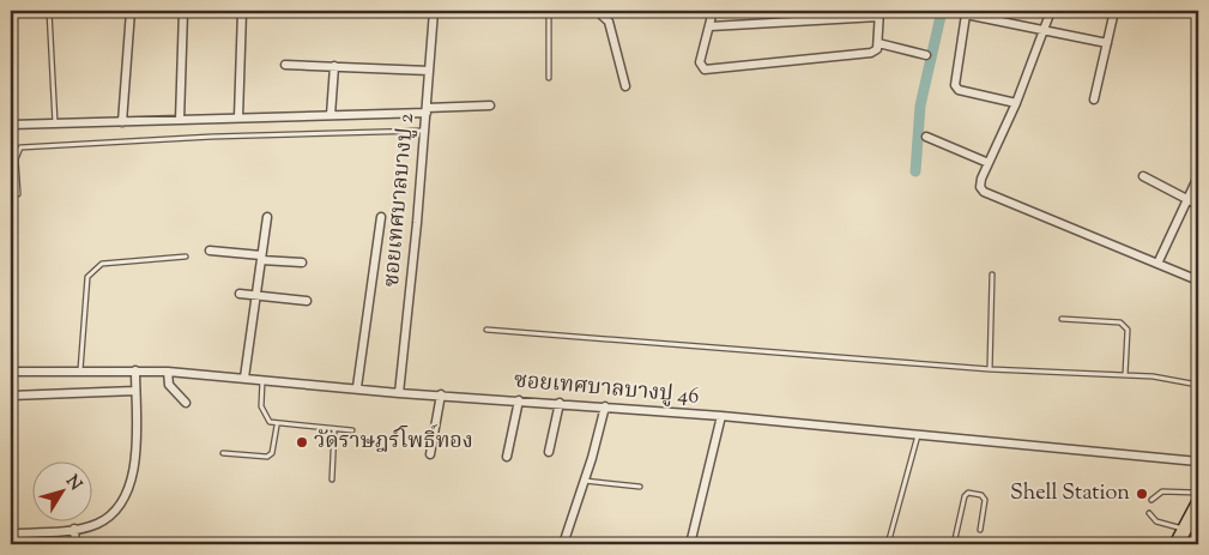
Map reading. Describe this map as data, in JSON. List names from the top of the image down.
{
  "streets": {
    "street": ["ซอยเทศบาลบางปู 2", "ซอยเทศบาลบางปู 46"]
  },
  "crossings": [
    ["ซอยเทศบาลบางปู 2", "ซอยเทศบาลบางปู 46"]
  ],
  "places": ["วัดราษฎร์โพธิ์ทอง", "Shell Station"],
  "north": "top right"
}
